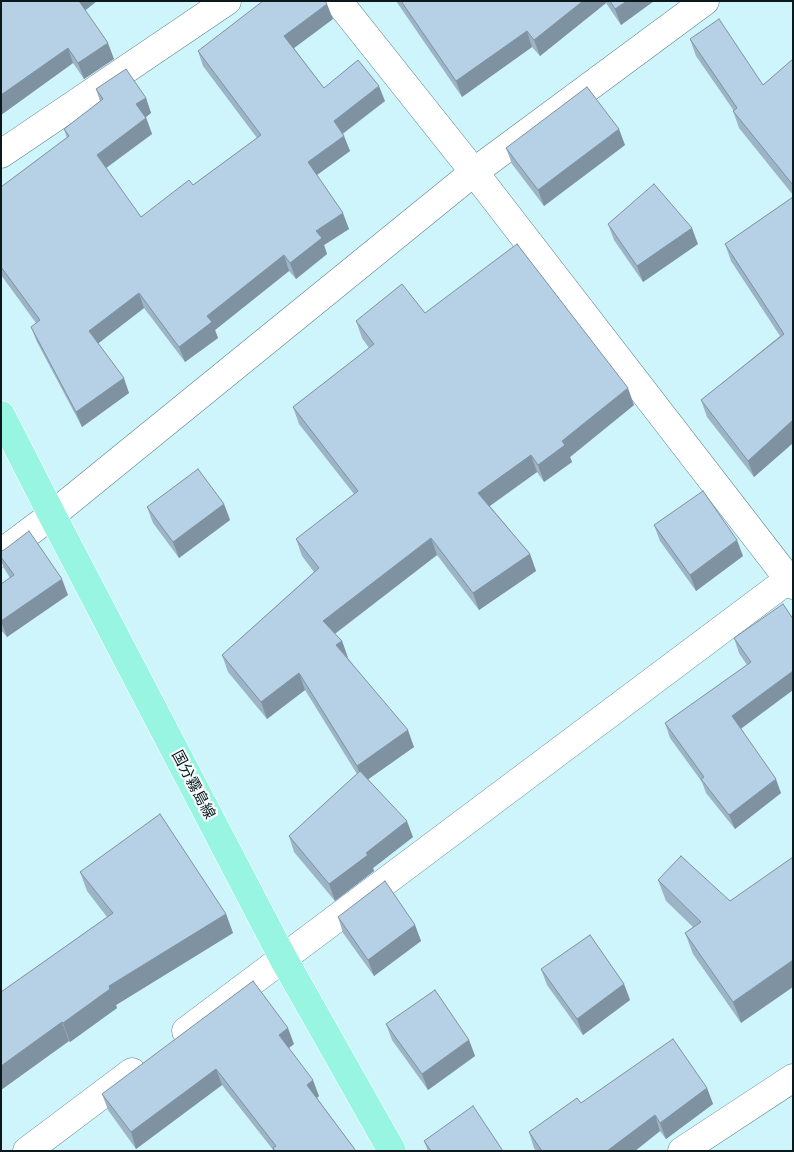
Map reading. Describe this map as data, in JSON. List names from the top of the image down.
{
  "streets": {
    "main road": ["国分霧島線"]
  }
}
